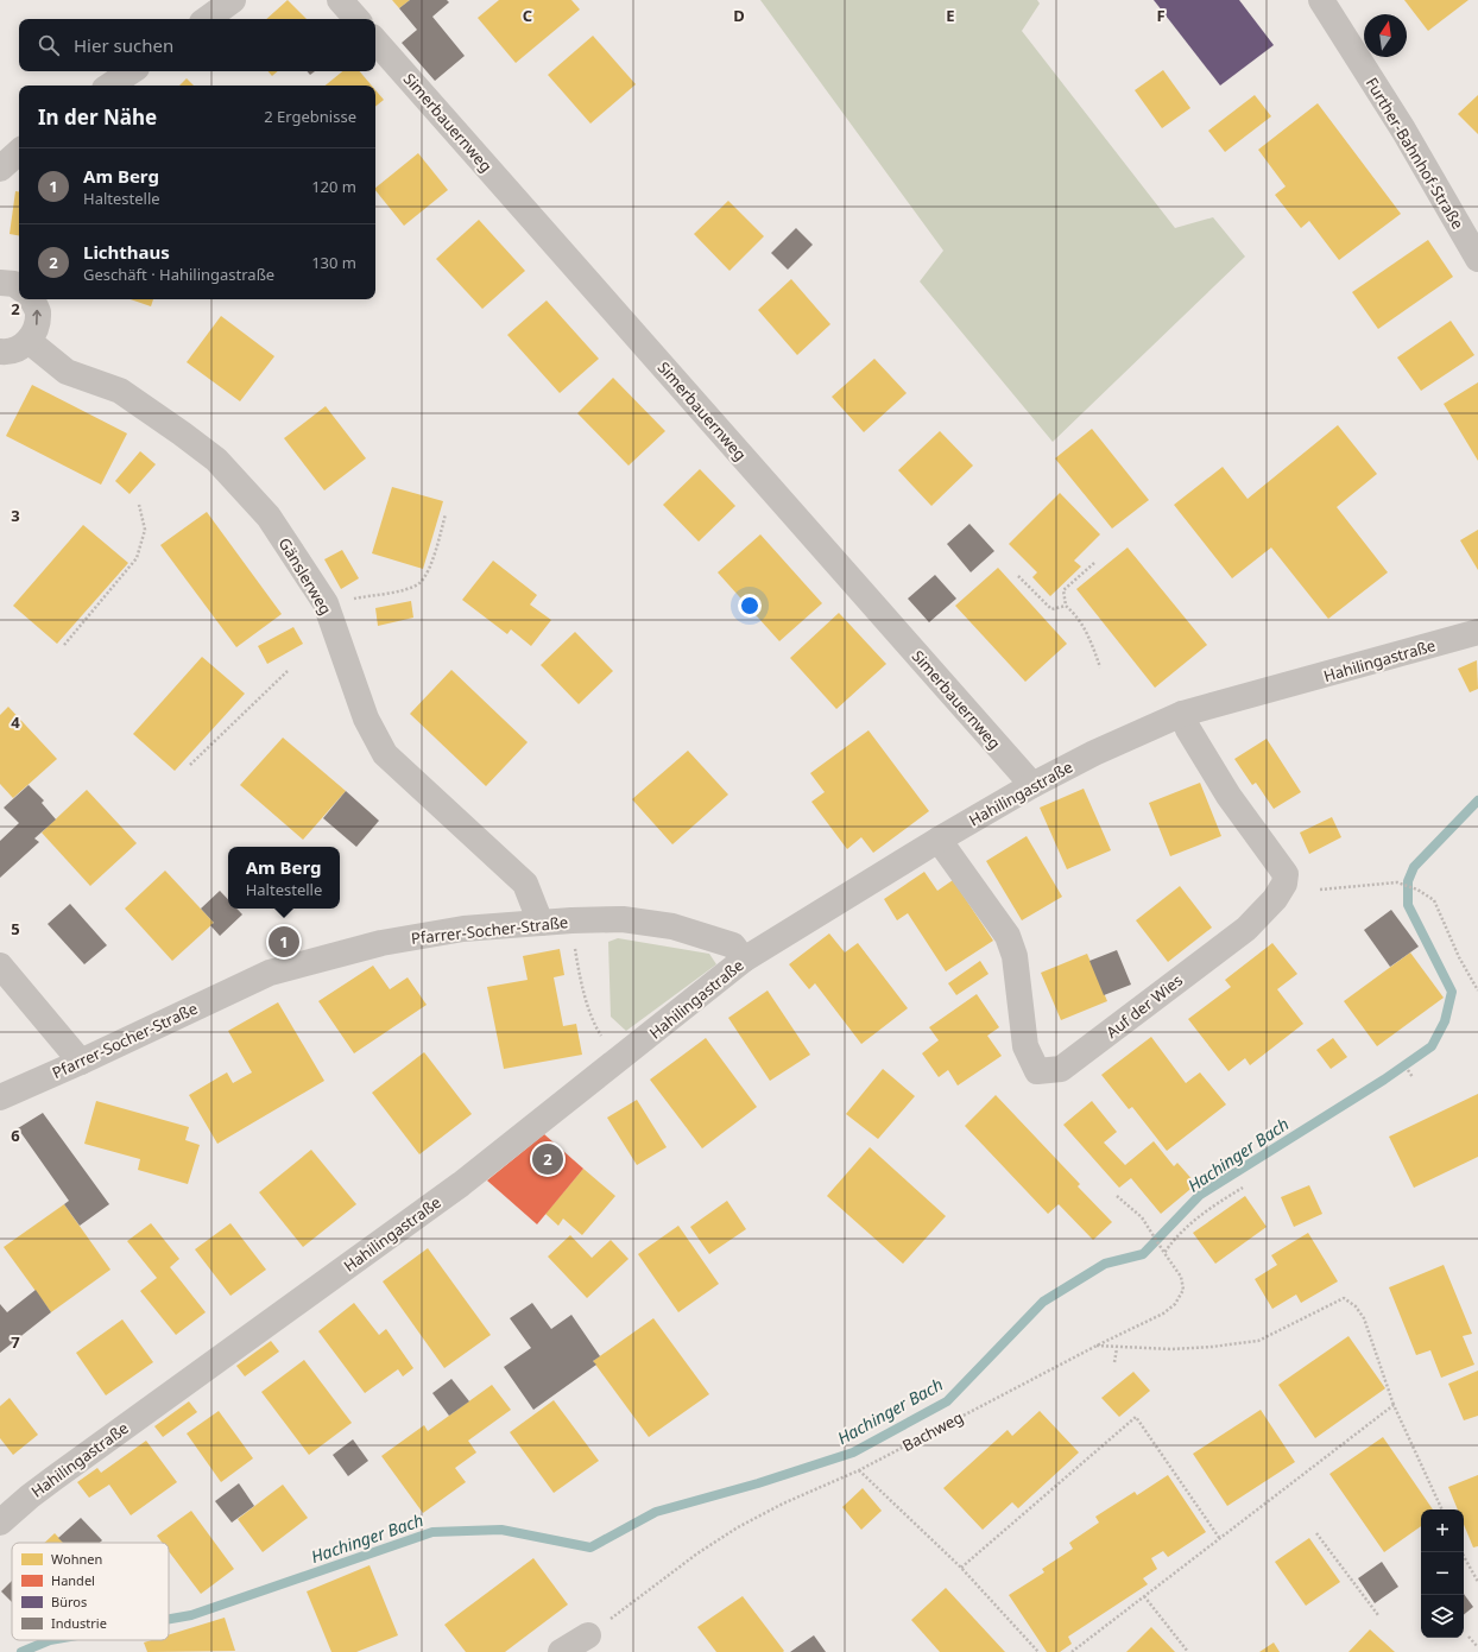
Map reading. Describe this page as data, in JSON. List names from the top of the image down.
{
  "streets": {
    "street": [
      "Simerbauernweg",
      "Further-Bahnhof-Straße",
      "Gänslerweg",
      "Hahilingastraße",
      "Pfarrer-Socher-Straße",
      "Auf der Wies"
    ],
    "path": ["Bachweg"]
  },
  "crossings": [
    ["Simerbauernweg", "Hahilingastraße"],
    ["Gänslerweg", "Pfarrer-Socher-Straße"],
    ["Hahilingastraße", "Pfarrer-Socher-Straße"],
    ["Hahilingastraße", "Auf der Wies"]
  ],
  "water": ["Hachinger Bach"],
  "legend": [
    "Wohnen",
    "Handel",
    "Büros",
    "Industrie"
  ],
  "north": "top",
  "page": {
    "search": "Hier suchen",
    "heading": ["In der Nähe", "2 Ergebnisse"],
    "list": [
      {
        "mark": "1",
        "name": "Am Berg",
        "note": "Haltestelle",
        "value": "120 m"
      },
      {
        "mark": "2",
        "name": "Lichthaus",
        "note": "Geschäft · Hahilingastraße",
        "value": "130 m"
      }
    ],
    "popup": ["Am Berg", "Haltestelle"],
    "pins": ["1", "2"],
    "map_buttons": ["+", "−"]
  },
  "grid": {
    "columns": [
      "C",
      "D",
      "E",
      "F"
    ],
    "rows": [
      "2",
      "3",
      "4",
      "5",
      "6",
      "7"
    ]
  }
}
